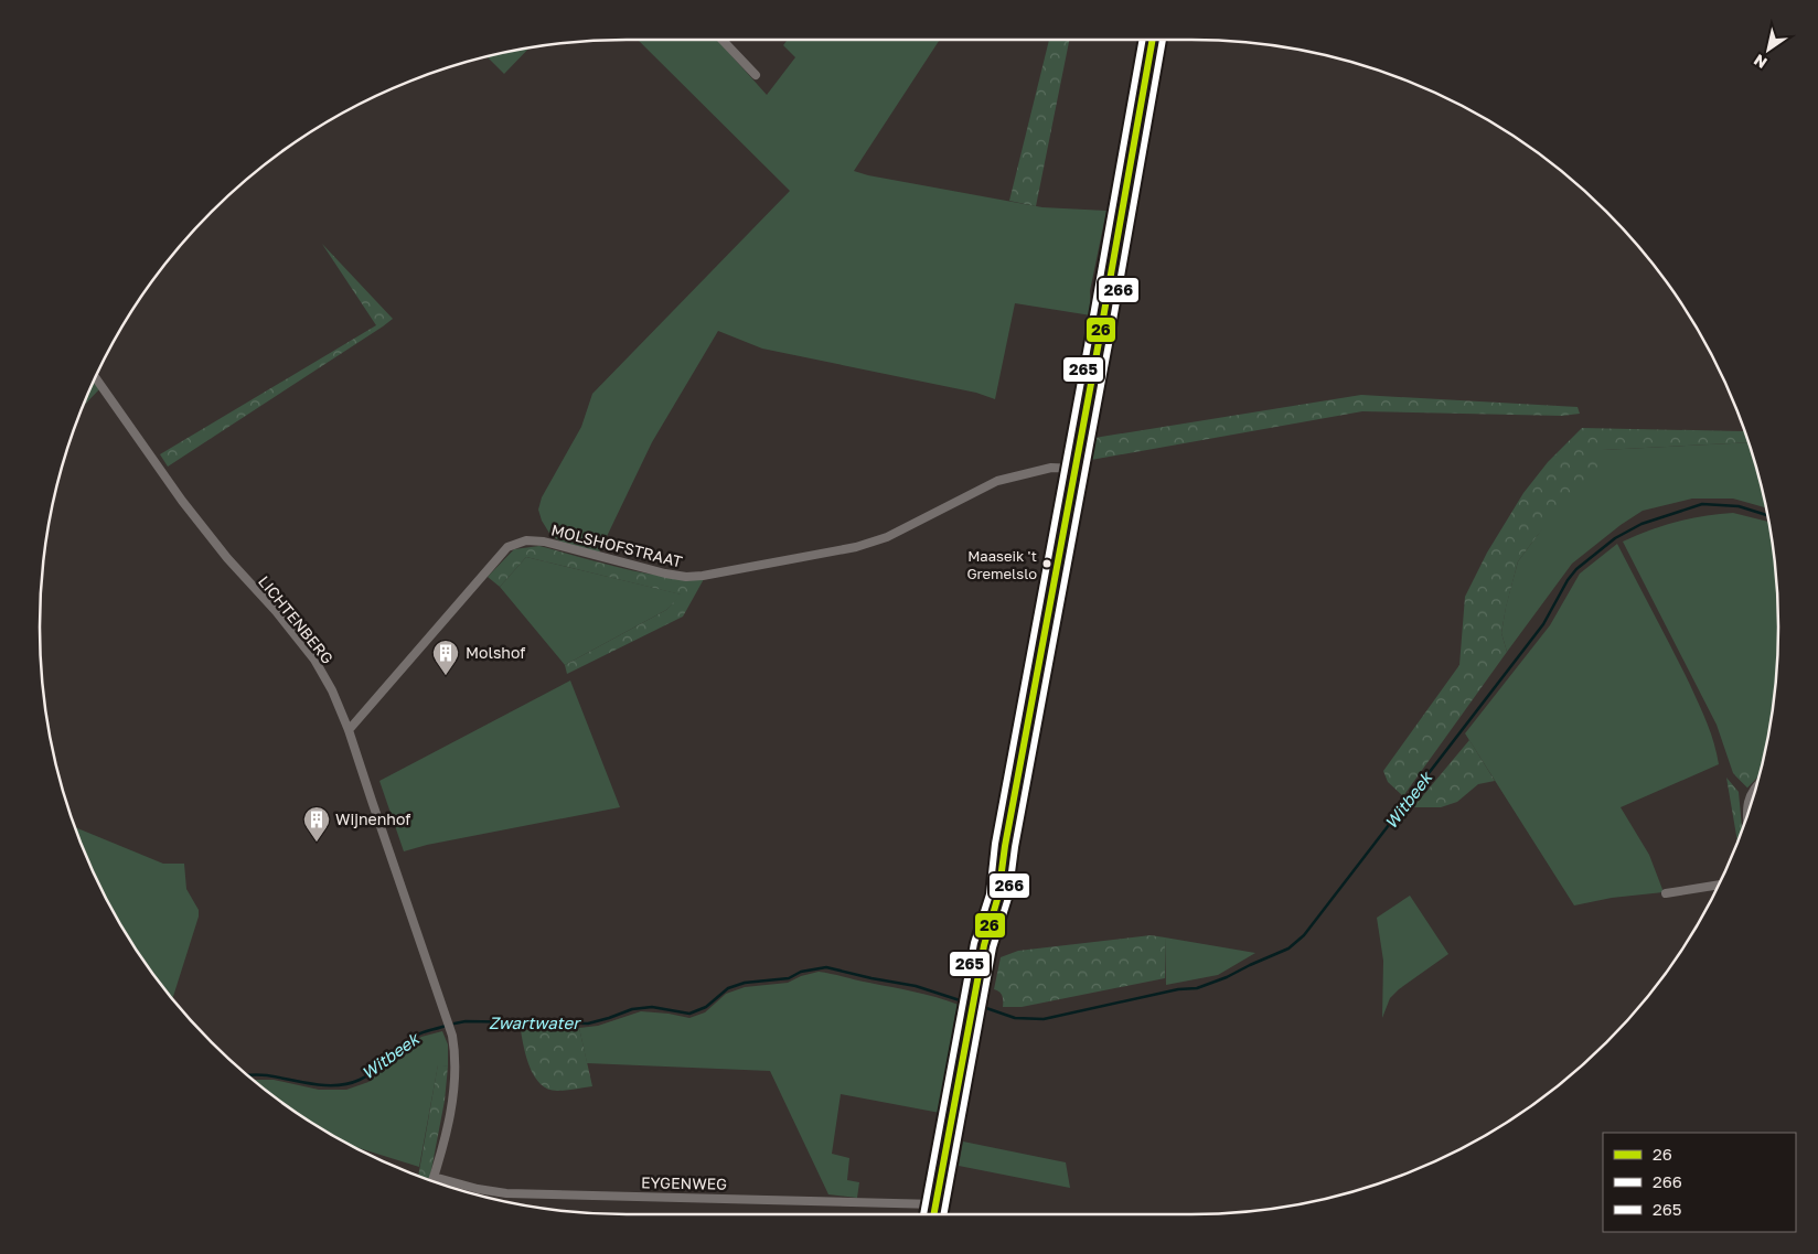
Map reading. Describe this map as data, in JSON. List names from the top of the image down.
{
  "streets": {
    "street": ["MOLSHOFSTRAAT", "LICHTENBERG", "EYGENWEG"]
  },
  "crossings": [
    ["MOLSHOFSTRAAT", "LICHTENBERG"],
    ["LICHTENBERG", "EYGENWEG"]
  ],
  "water": ["Witbeek", "Zwartwater"],
  "places": {
    "other": ["Maaseik 't Gremelslo"],
    "building": ["Molshof", "Wijnenhof"]
  },
  "lines": ["transit line 26", "transit line 266", "transit line 265"],
  "legend": ["26", "266", "265"],
  "north": "bottom left"
}
